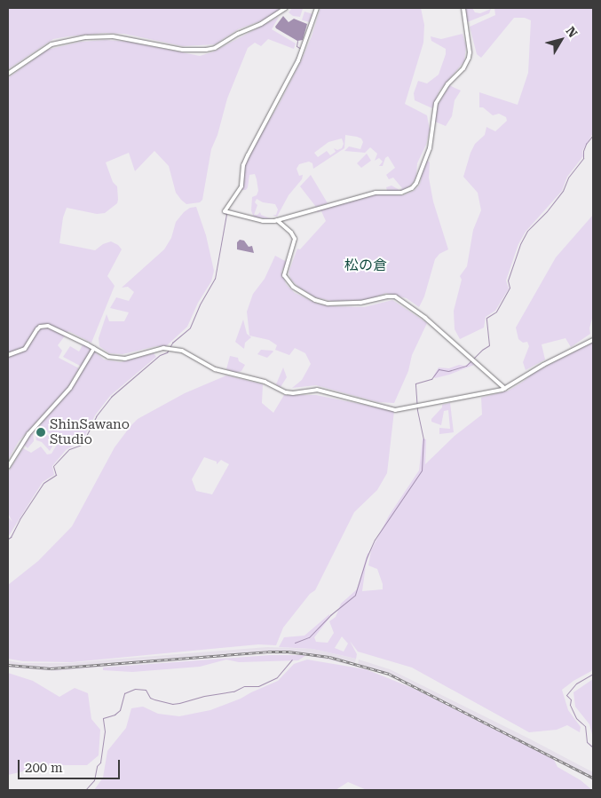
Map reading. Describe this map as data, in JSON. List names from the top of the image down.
{
  "districts": ["松の倉"],
  "places": ["ShinSawano Studio"],
  "scale_bar": "200 m",
  "north": "top right"
}
